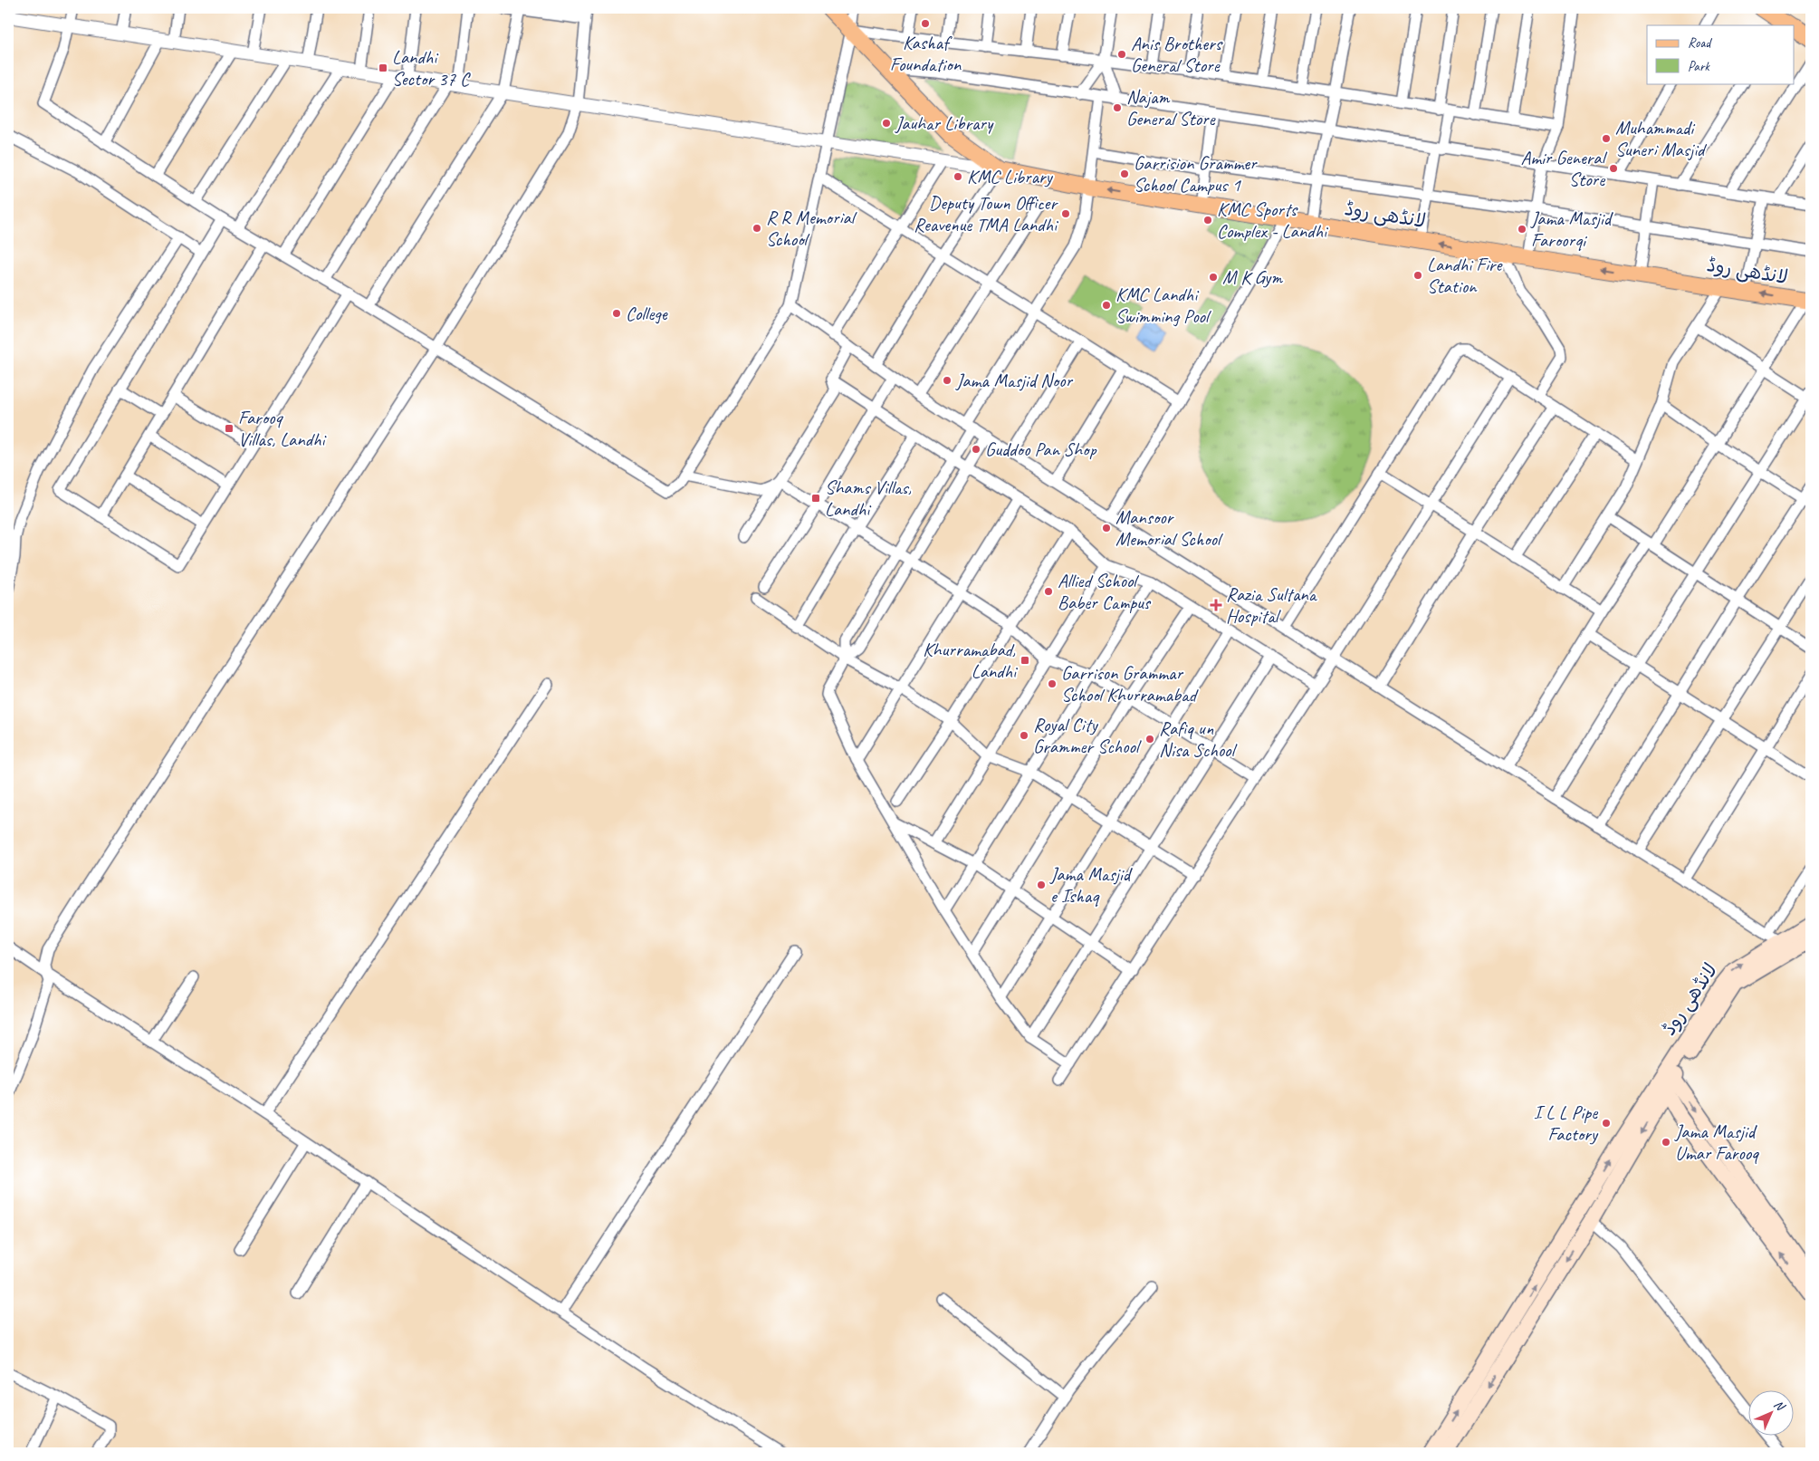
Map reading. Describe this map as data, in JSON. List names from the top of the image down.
{
  "streets": {
    "main road": ["لانڈھی روڈ"]
  },
  "places": {
    "other": [
      "Kashaf Foundation",
      "Anis Brothers General Store",
      "Najam General Store",
      "Jauhar Library",
      "Muhammadi Suneri Masjid",
      "Amir General Store",
      "Garrision Grammer School Campus 1",
      "KMC Library",
      "Deputy Town Officer Reavenue TMA Landhi",
      "KMC Sports Complex - Landhi",
      "R R Memorial School",
      "Jama Masjid Faroorqi",
      "Landhi Fire Station",
      "M K Gym",
      "KMC Landhi Swimming Pool",
      "College",
      "Jama Masjid Noor",
      "Guddoo Pan Shop",
      "Mansoor Memorial School",
      "Allied School Baber Campus",
      "Garrison Grammar School Khurramabad",
      "Royal City Grammer School",
      "Rafiq un Nisa School",
      "Jama Masjid e Ishaq",
      "I L L Pipe Factory",
      "Jama Masjid Umar Farooq"
    ],
    "transit": [
      "Landhi Sector 37 C",
      "Farooq Villas, Landhi",
      "Shams Villas, Landhi",
      "Khurramabad, Landhi"
    ],
    "health": ["Razia Sultana Hospital"]
  },
  "legend": ["Road", "Park"],
  "north": "top right"
}
